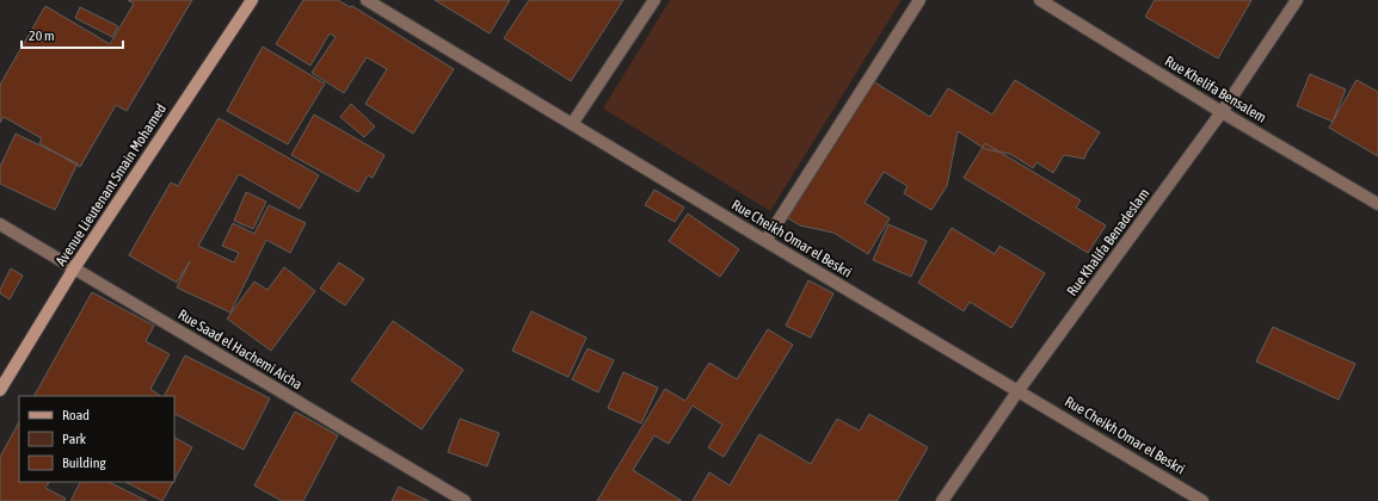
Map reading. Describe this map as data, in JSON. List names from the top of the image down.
{
  "streets": {
    "main road": ["Avenue Lieutenant Smain Mohamed"],
    "street": [
      "Rue Khelifa Bensalem",
      "Rue Cheikh Omar el Beskri",
      "Rue Khalifa Benadeslam",
      "Rue Saad el Hachemi Aicha"
    ]
  },
  "crossings": [
    ["Rue Khelifa Bensalem", "Rue Khalifa Benadeslam"],
    ["Avenue Lieutenant Smain Mohamed", "Rue Saad el Hachemi Aicha"],
    ["Rue Cheikh Omar el Beskri", "Rue Khalifa Benadeslam"]
  ],
  "legend": ["Road", "Park", "Building"],
  "scale_bar": "20 m"
}
